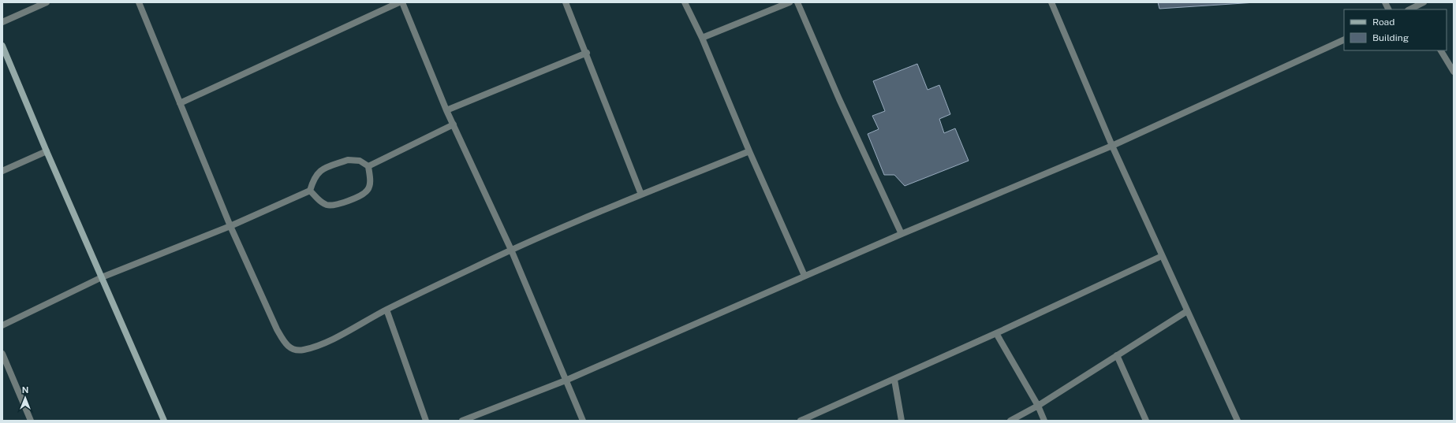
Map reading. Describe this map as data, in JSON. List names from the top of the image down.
{
  "legend": ["Road", "Building"],
  "north": "top"
}
